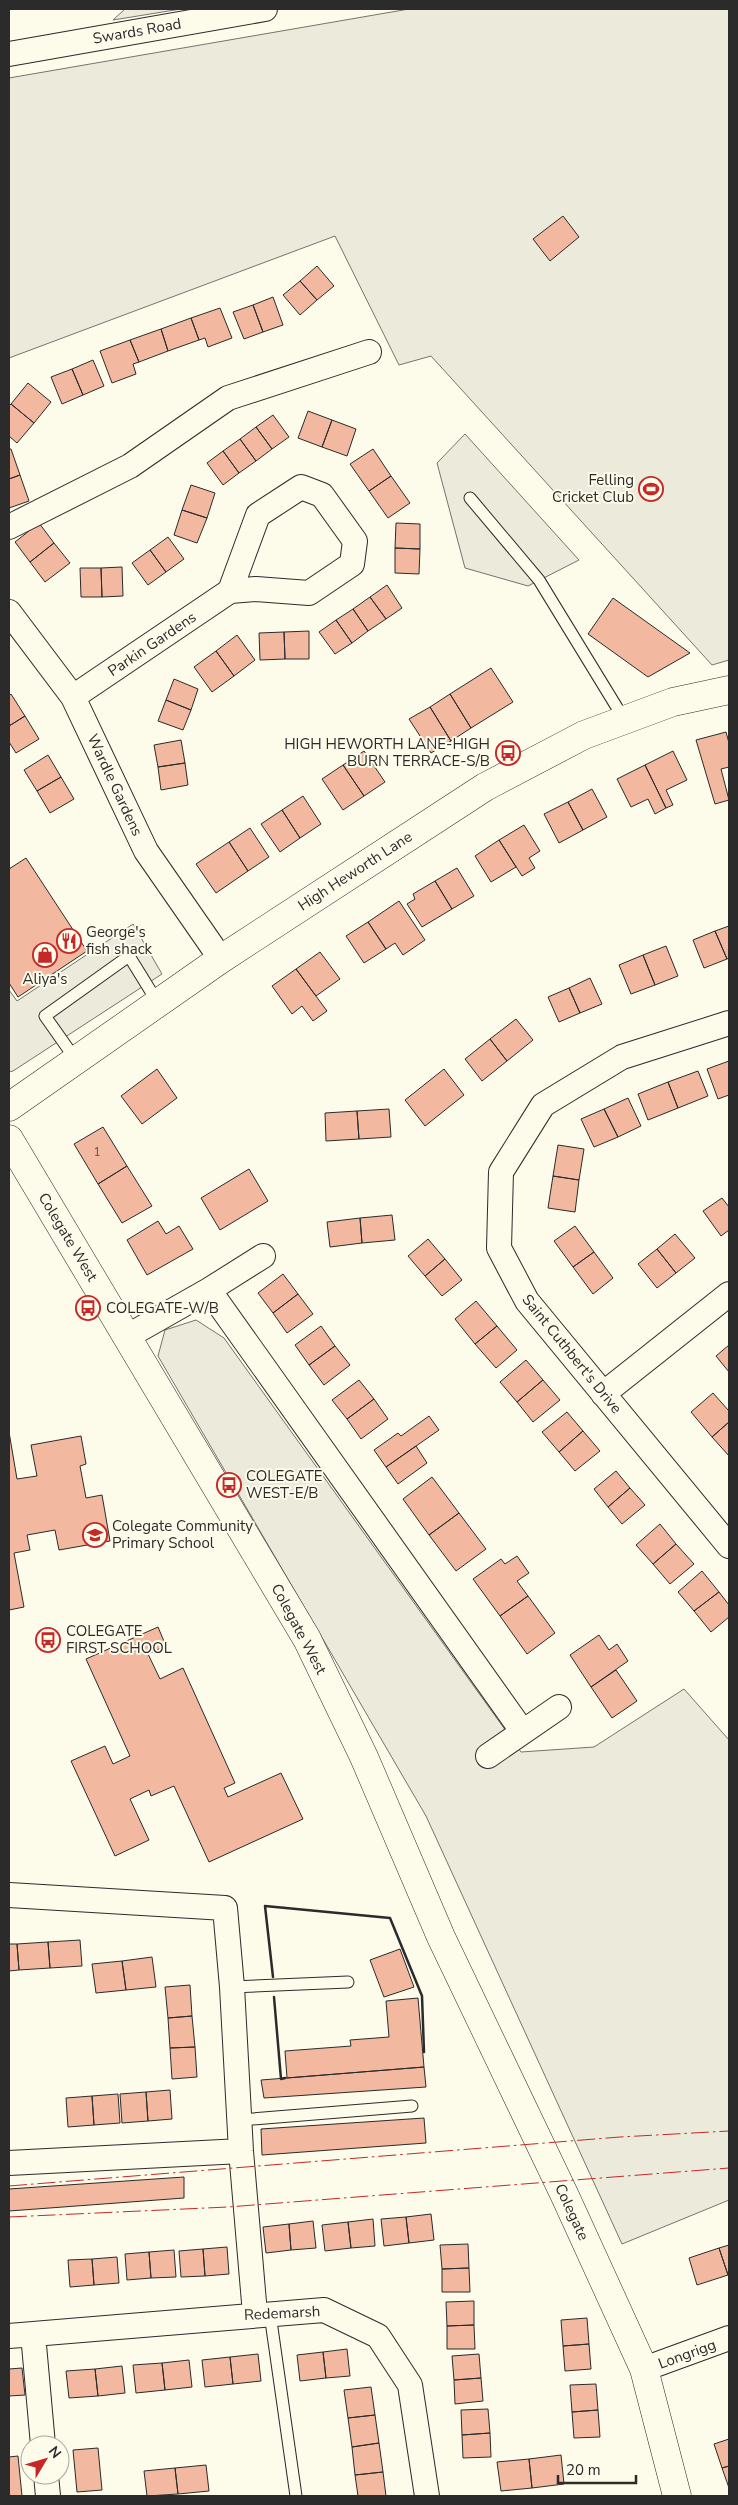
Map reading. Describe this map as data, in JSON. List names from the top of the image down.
{
  "streets": {
    "street": [
      "Swards Road",
      "Parkin Gardens",
      "Wardle Gardens",
      "High Heworth Lane",
      "Colegate West",
      "Saint Cuthbert's Drive",
      "Colegate",
      "Redemarsh",
      "Longrigg"
    ]
  },
  "crossings": [
    ["Parkin Gardens", "Wardle Gardens"],
    ["Wardle Gardens", "High Heworth Lane"],
    ["Colegate West", "Colegate"],
    ["Colegate", "Longrigg"]
  ],
  "places": {
    "sports": ["Felling Cricket Club"],
    "bus stop": [
      "HIGH HEWORTH LANE-HIGH BURN TERRACE-S/B",
      "COLEGATE-W/B",
      "COLEGATE WEST-E/B",
      "COLEGATE FIRST SCHOOL"
    ],
    "restaurant": ["George's fish shack"],
    "shop": ["Aliya's"],
    "school or university": ["Colegate Community Primary School"]
  },
  "house_numbers": ["1"],
  "scale_bar": "20 m",
  "north": "top right"
}
